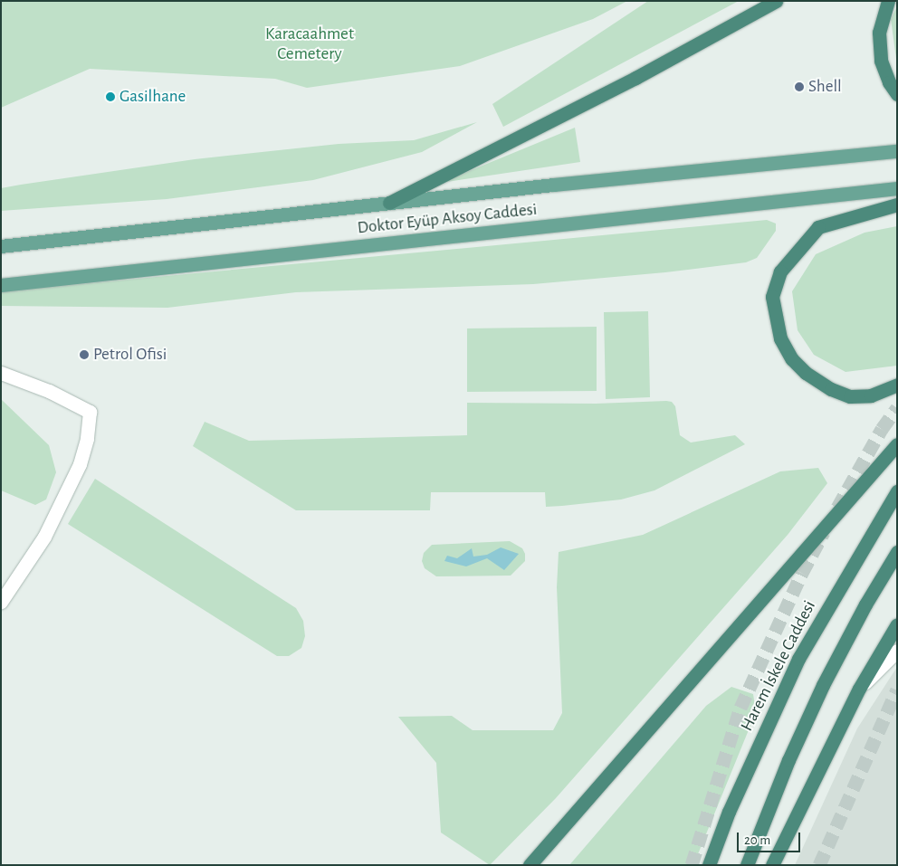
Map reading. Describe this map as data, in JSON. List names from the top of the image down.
{
  "streets": {
    "highway": ["Harem İskele Caddesi"],
    "main road": ["Doktor Eyüp Aksoy Caddesi"]
  },
  "parks": ["Karacaahmet Cemetery"],
  "places": ["Shell", "Gasilhane", "Petrol Ofisi"],
  "scale_bar": "20 m"
}
